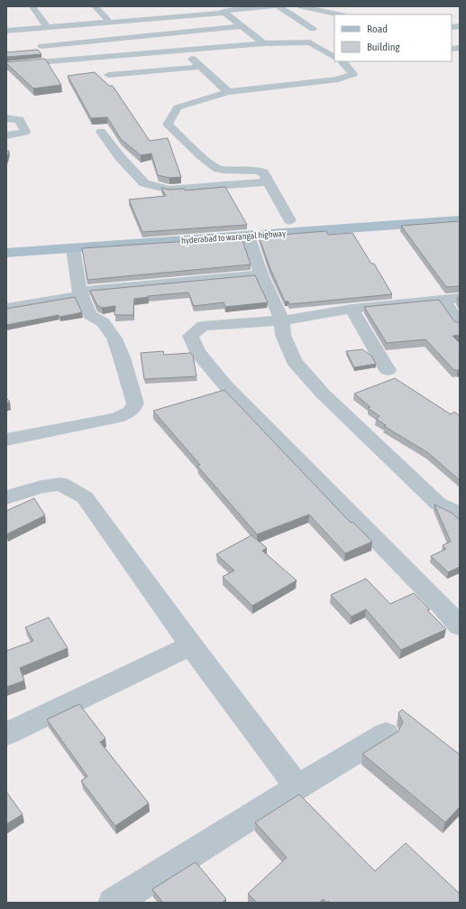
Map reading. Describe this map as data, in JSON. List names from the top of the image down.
{
  "streets": {
    "main road": ["hyderabad to warangal highway"]
  },
  "legend": ["Road", "Building"]
}
